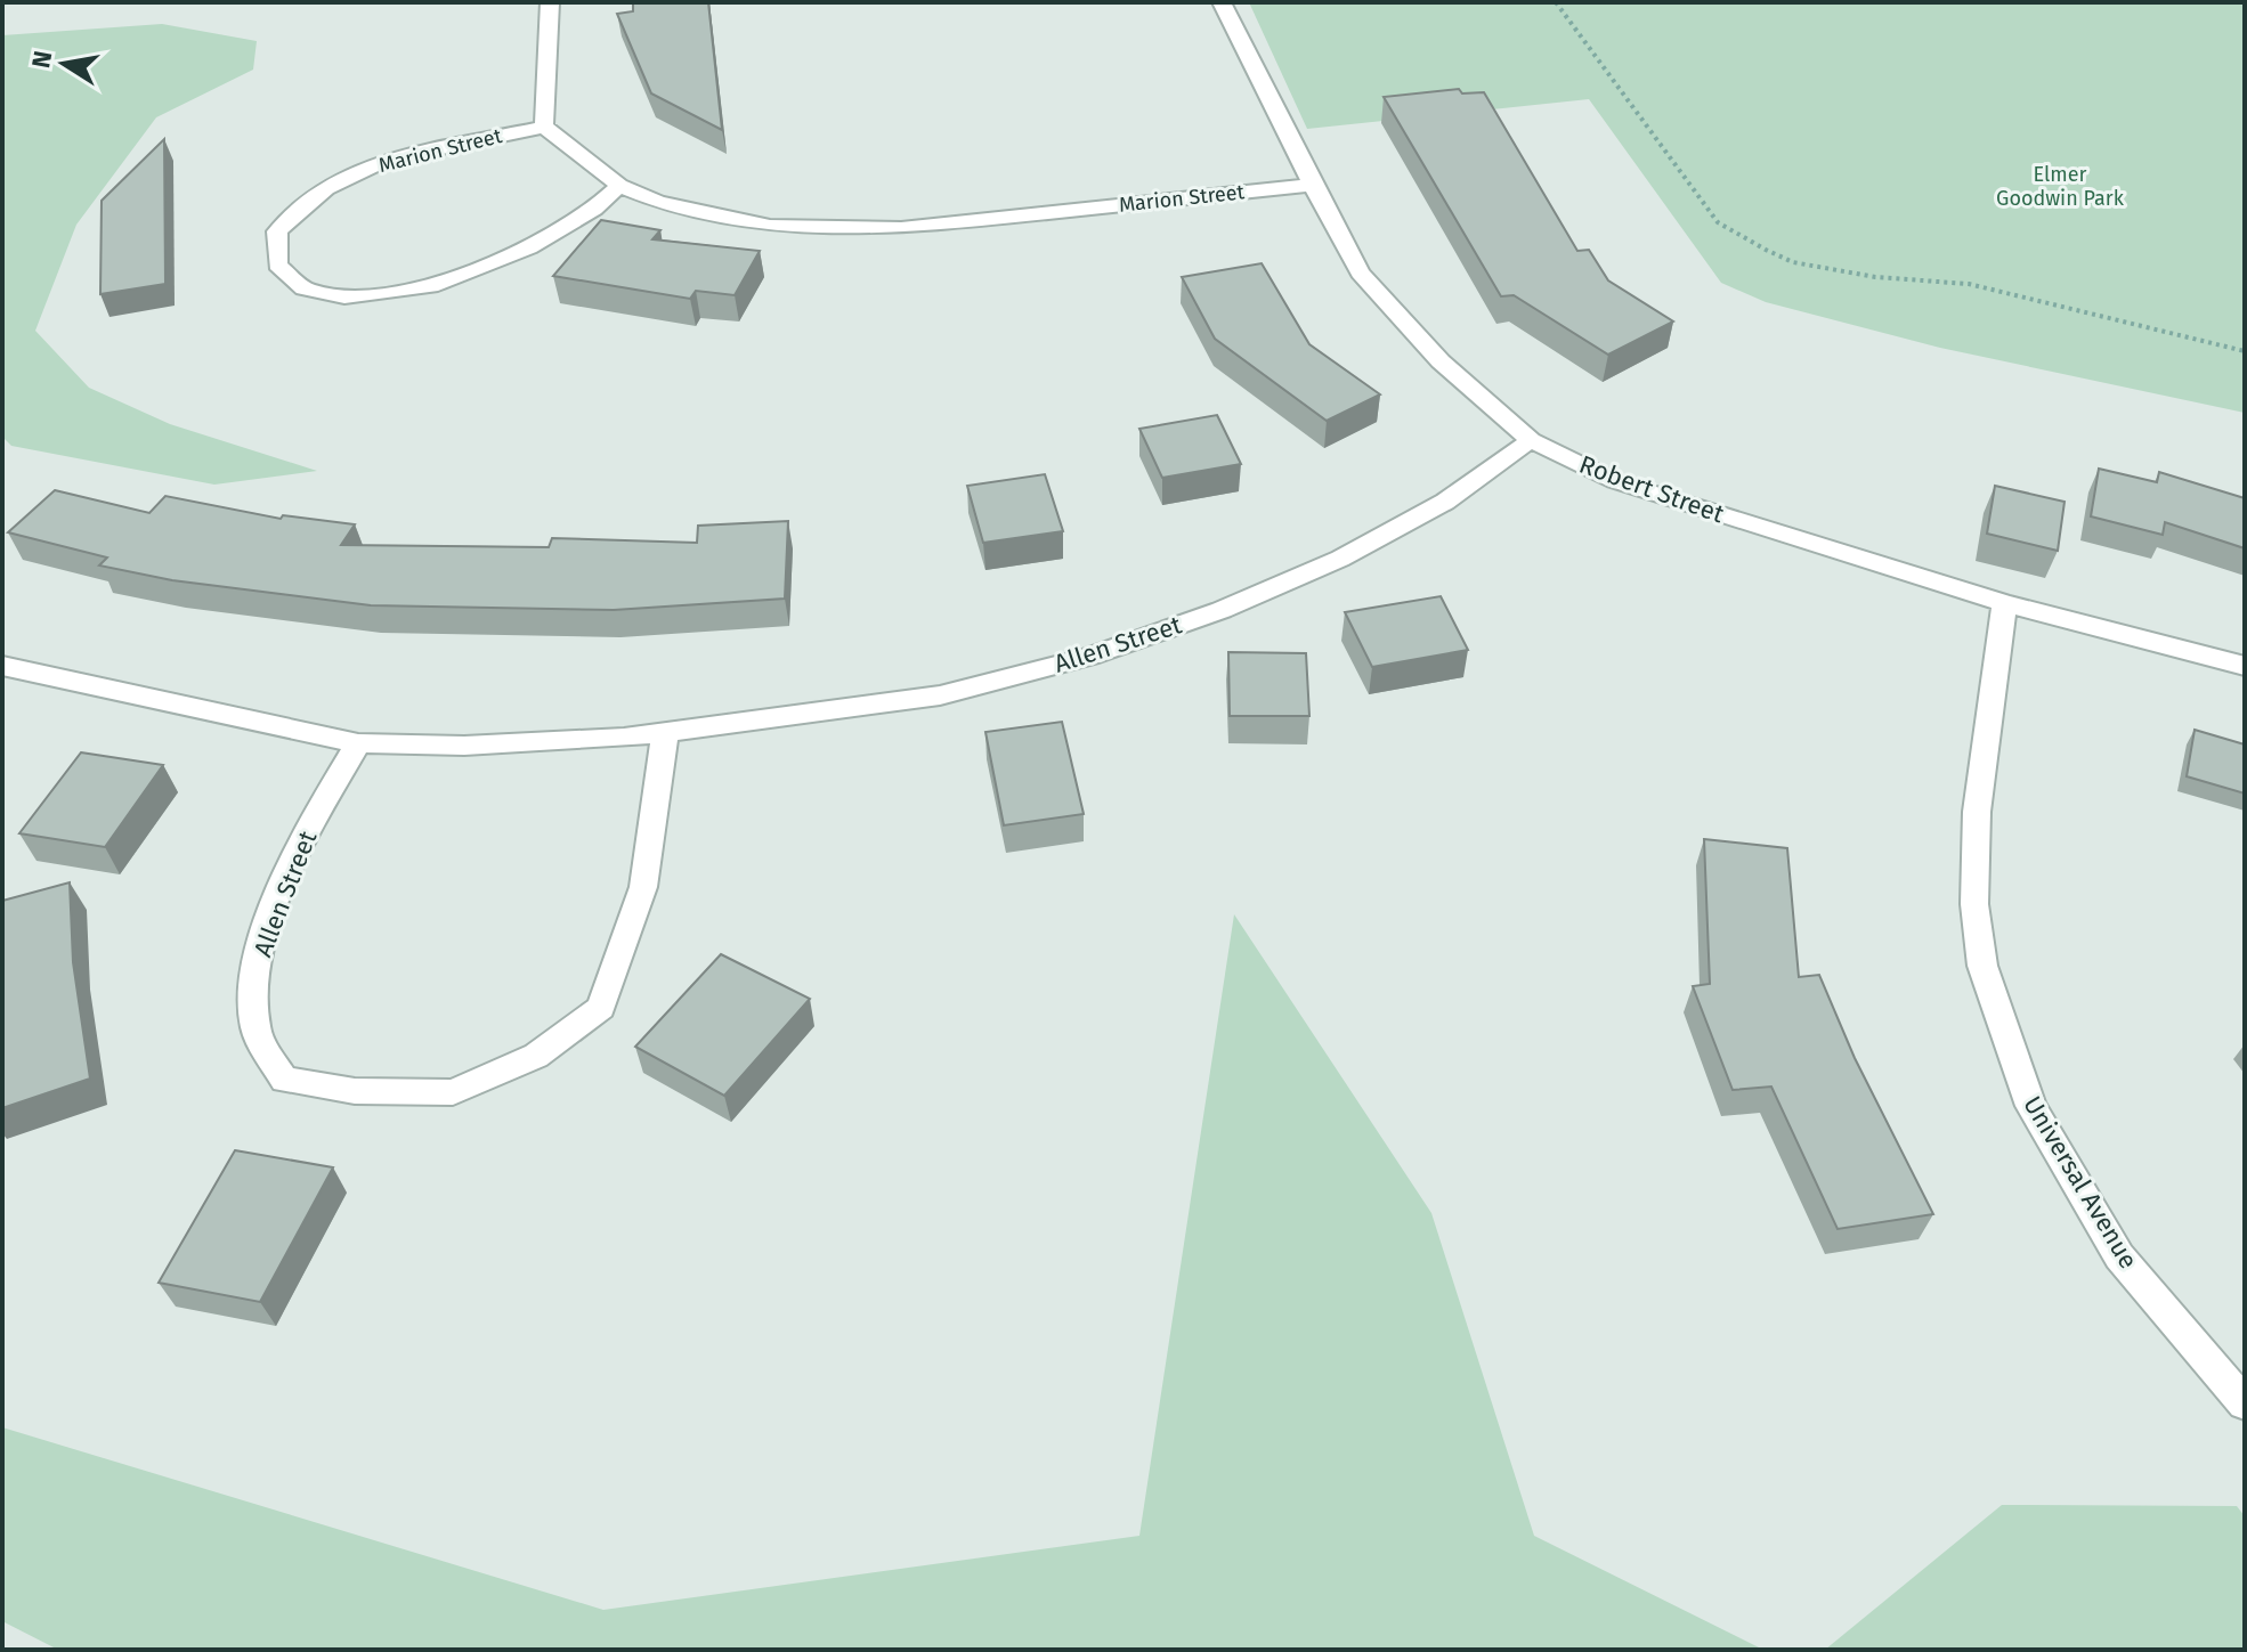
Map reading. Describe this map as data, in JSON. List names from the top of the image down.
{
  "streets": {
    "street": [
      "Marion Street",
      "Robert Street",
      "Allen Street",
      "Universal Avenue"
    ]
  },
  "crossings": [
    ["Marion Street", "Robert Street"],
    ["Robert Street", "Allen Street"],
    ["Robert Street", "Universal Avenue"]
  ],
  "parks": ["Elmer Goodwin Park"],
  "north": "left"
}
